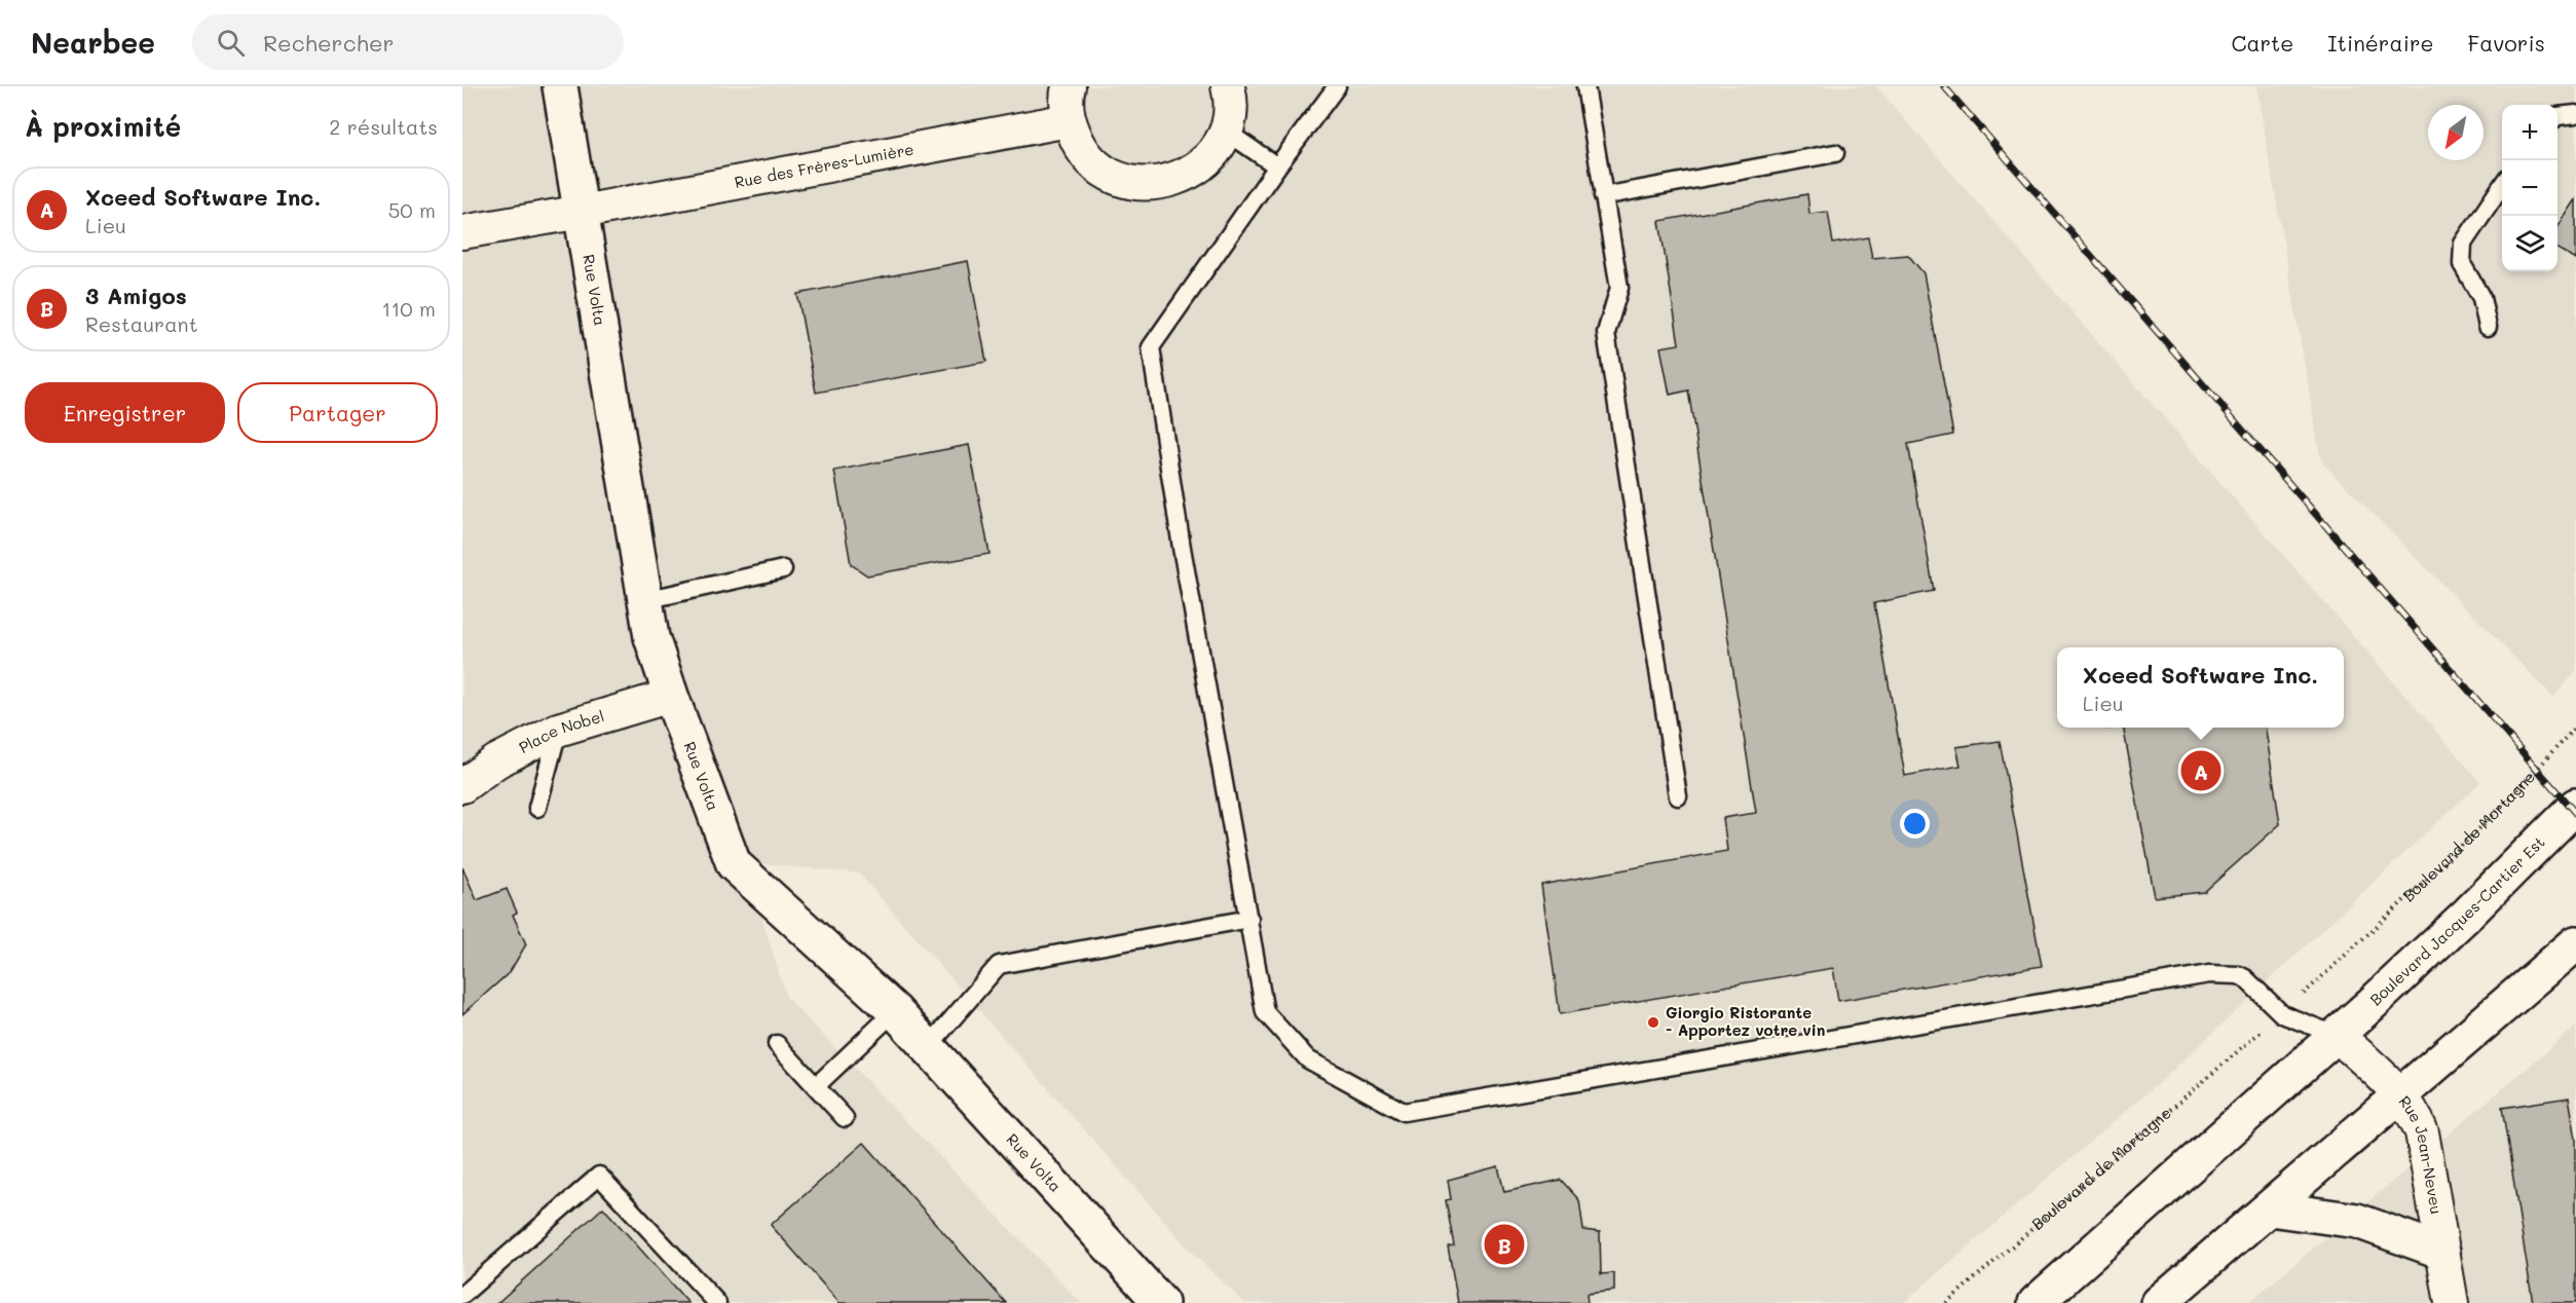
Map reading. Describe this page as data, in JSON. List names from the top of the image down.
{
  "streets": {
    "main road": ["Rue Volta", "Boulevard Jacques-Cartier Est"],
    "street": ["Rue des Frères-Lumière", "Place Nobel", "Rue Jean-Neveu"],
    "path": ["Boulevard de Mortagne"]
  },
  "crossings": [
    ["Rue des Frères-Lumière", "Rue Volta"],
    ["Rue Volta", "Place Nobel"],
    ["Boulevard Jacques-Cartier Est", "Rue Jean-Neveu"]
  ],
  "places": ["Giorgio Ristorante - Apportez votre vin"],
  "north": "bottom left",
  "page": {
    "header": "Nearbee",
    "search": "Rechercher",
    "nav": ["Carte", "Itinéraire", "Favoris"],
    "heading": ["À proximité", "2 résultats"],
    "map_buttons": ["+", "−"],
    "list": [
      {
        "mark": "A",
        "name": "Xceed Software Inc.",
        "note": "Lieu",
        "value": "50 m"
      },
      {
        "mark": "B",
        "name": "3 Amigos",
        "note": "Restaurant",
        "value": "110 m"
      }
    ],
    "buttons": ["Enregistrer", "Partager"],
    "popup": ["Xceed Software Inc.", "Lieu"],
    "pins": ["A", "B"]
  }
}
